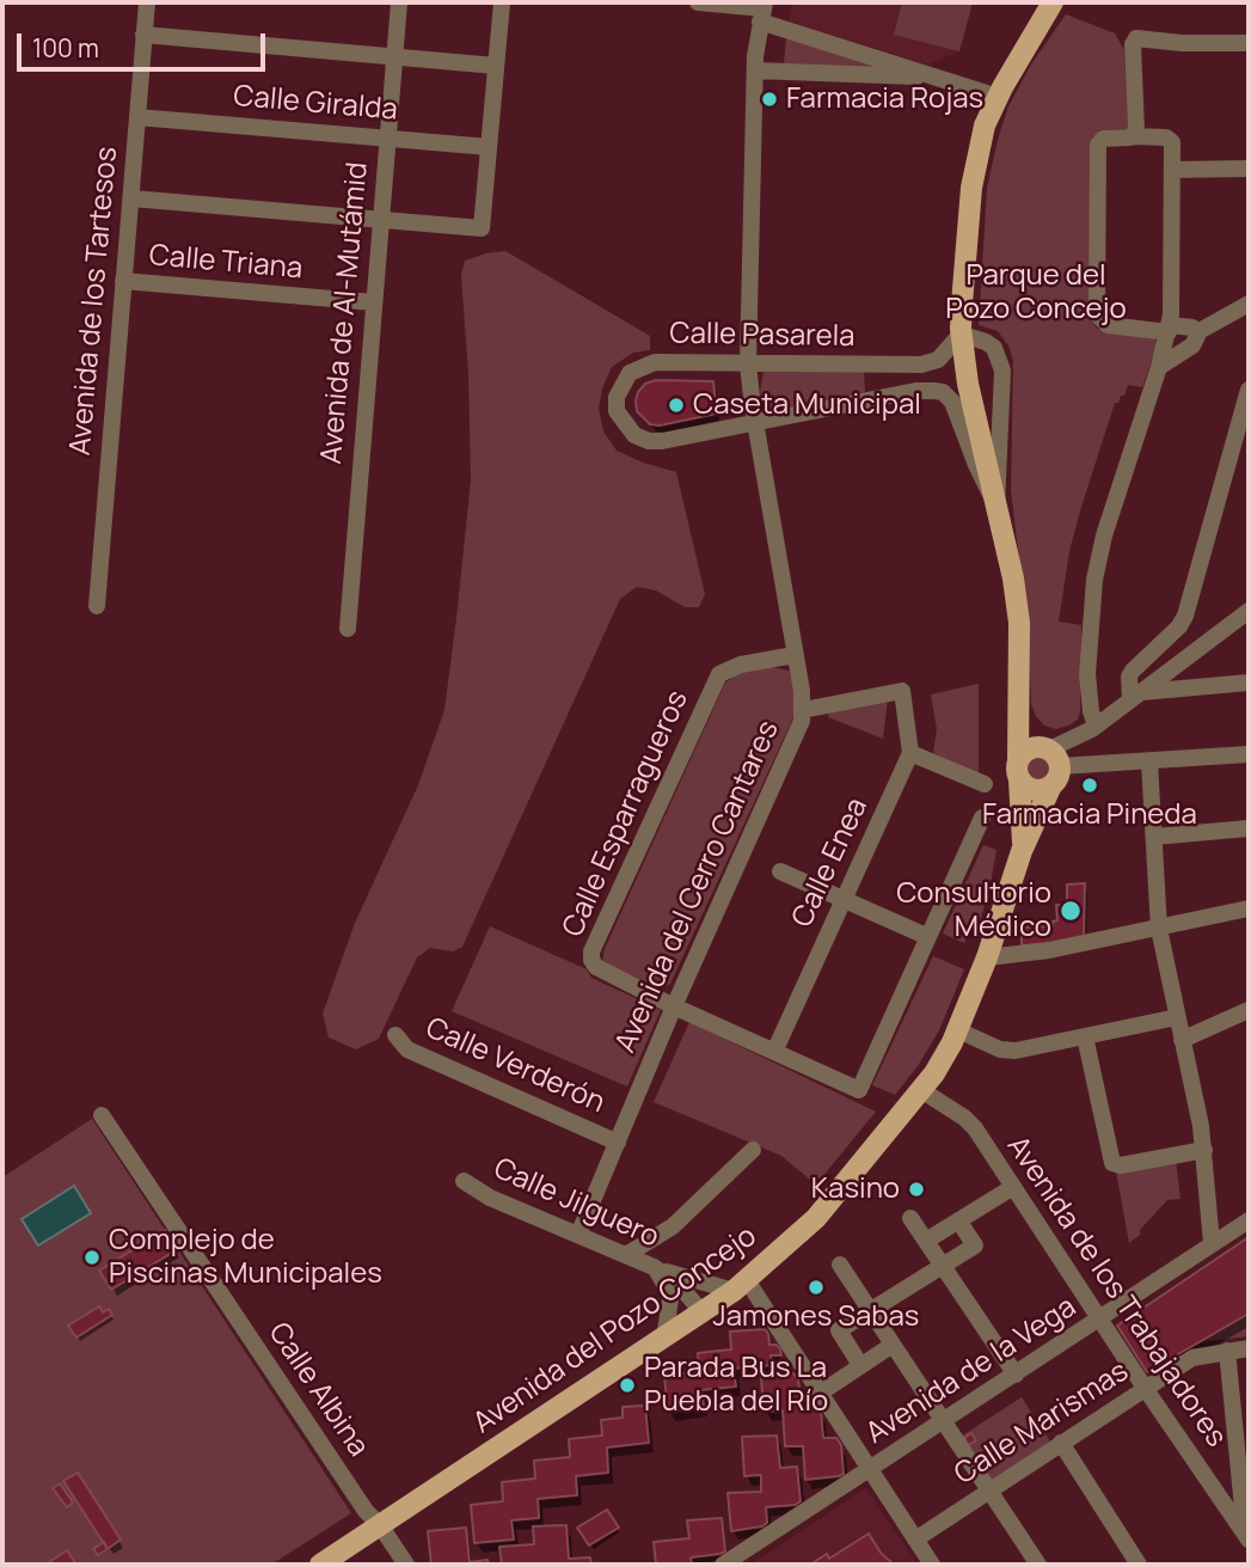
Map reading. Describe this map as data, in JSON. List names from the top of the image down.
{
  "streets": {
    "main road": ["Avenida del Pozo Concejo"],
    "street": [
      "Calle Giralda",
      "Calle Triana",
      "Avenida de los Tartesos",
      "Avenida de Al-Mutámid",
      "Calle Pasarela",
      "Calle Esparragueros",
      "Calle Enea",
      "Avenida del Cerro Cantares",
      "Calle Verderón",
      "Calle Jilguero",
      "Avenida de los Trabajadores",
      "Avenida de la Vega",
      "Calle Albina",
      "Calle Marismas"
    ]
  },
  "crossings": [
    ["Calle Giralda", "Avenida de los Tartesos"],
    ["Calle Giralda", "Avenida de Al-Mutámid"],
    ["Calle Triana", "Avenida de los Tartesos"],
    ["Calle Triana", "Avenida de Al-Mutámid"],
    ["Calle Pasarela", "Avenida del Cerro Cantares"],
    ["Calle Pasarela", "Avenida del Pozo Concejo"],
    ["Calle Esparragueros", "Avenida del Cerro Cantares"],
    ["Avenida del Cerro Cantares", "Calle Verderón"],
    ["Avenida del Cerro Cantares", "Calle Jilguero"],
    ["Calle Jilguero", "Avenida del Pozo Concejo"],
    ["Avenida de los Trabajadores", "Avenida del Pozo Concejo"],
    ["Avenida de los Trabajadores", "Avenida de la Vega"],
    ["Avenida de los Trabajadores", "Calle Marismas"],
    ["Avenida del Pozo Concejo", "Calle Albina"]
  ],
  "parks": ["Parque del Pozo Concejo"],
  "places": [
    "Farmacia Rojas",
    "Caseta Municipal",
    "Farmacia Pineda",
    "Consultorio Médico",
    "Kasino",
    "Complejo de Piscinas Municipales",
    "Jamones Sabas",
    "Parada Bus La Puebla del Río"
  ],
  "scale_bar": "100 m"
}
